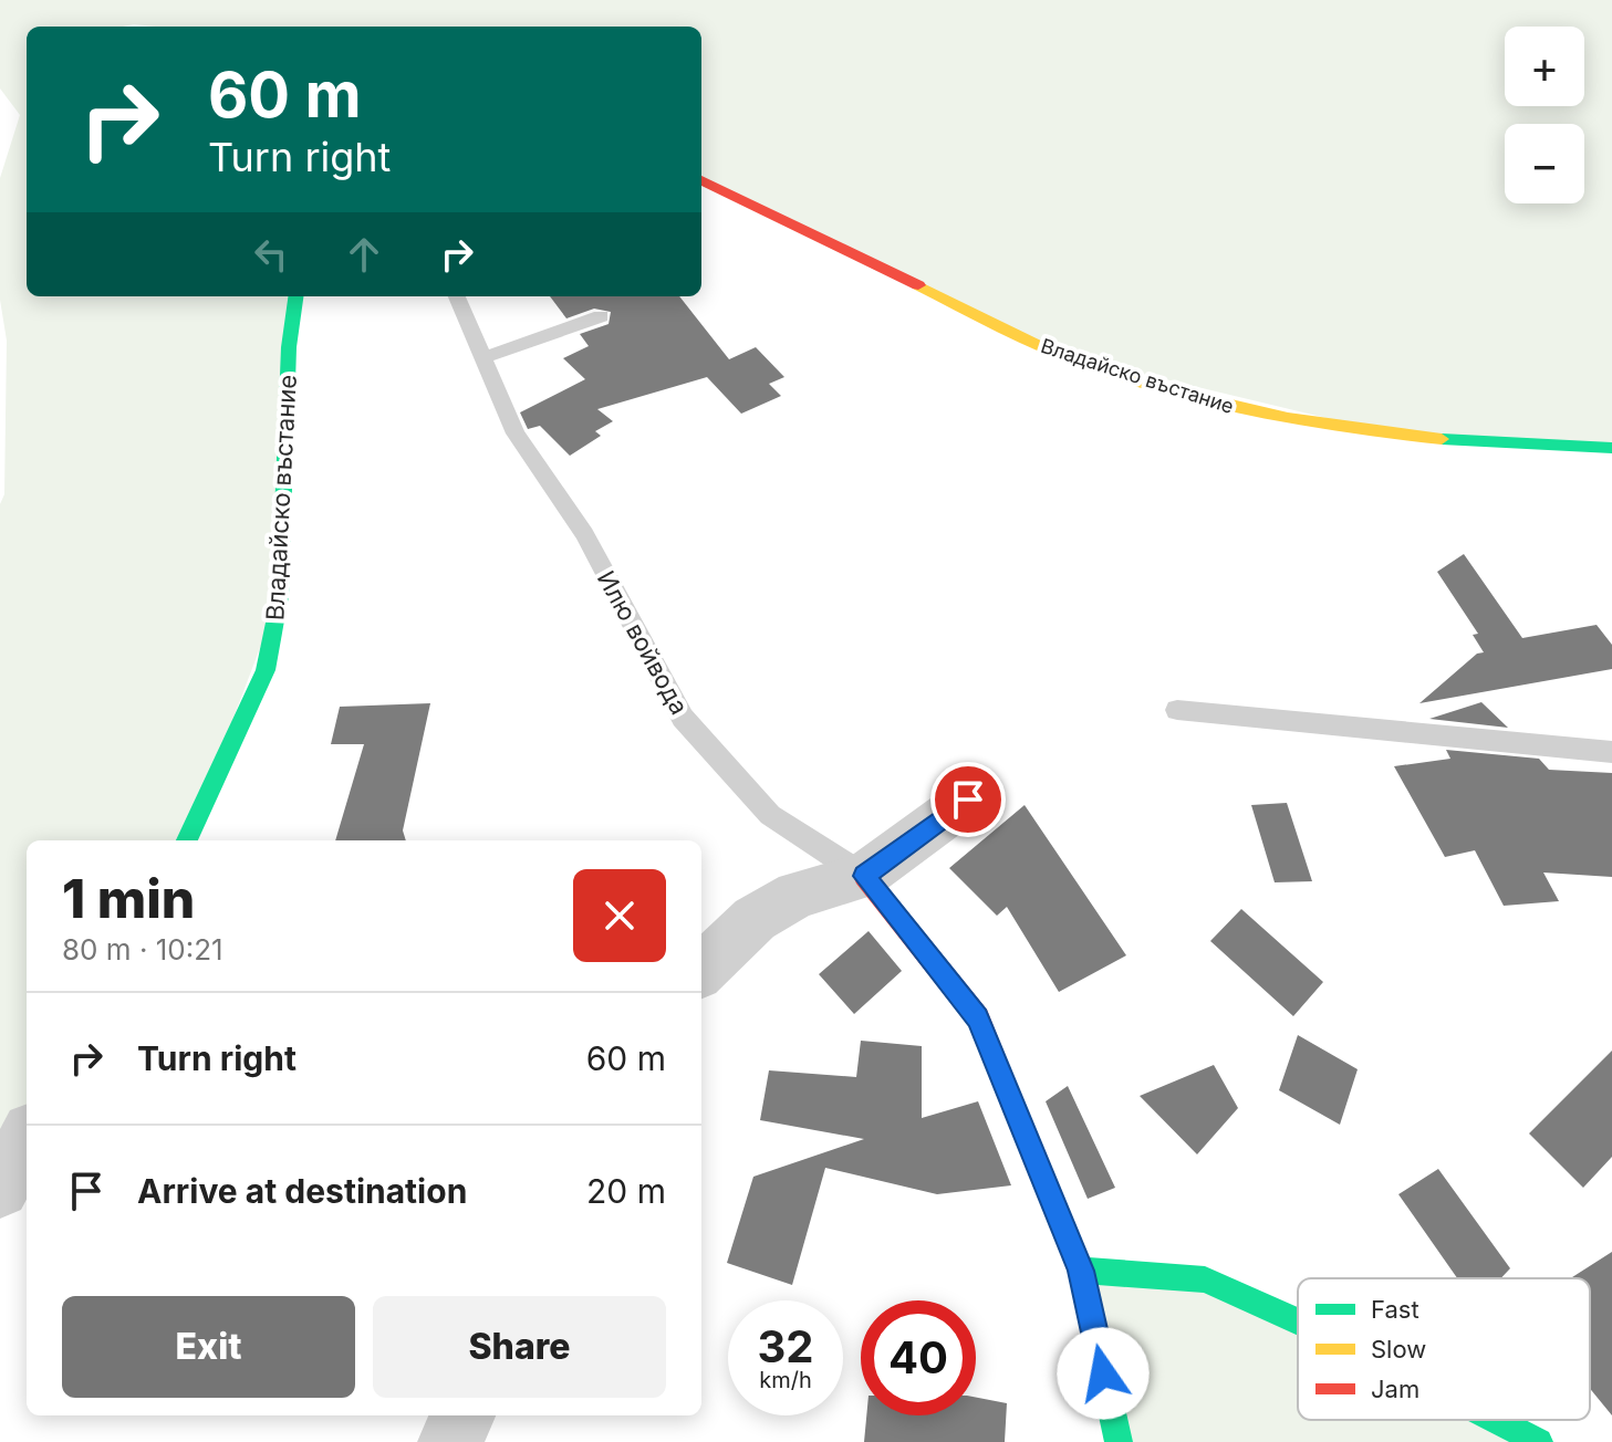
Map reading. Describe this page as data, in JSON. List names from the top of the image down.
{
  "streets": {
    "street": ["Владайско въстание"],
    "lane": ["Илю войвода"]
  },
  "legend": ["Fast", "Slow", "Jam"],
  "page": {
    "map_buttons": ["+", "−"],
    "turn": ["60 m", "Turn right"],
    "heading": ["1 min", "80 m · 10:21"],
    "list": [
      {
        "name": "Turn right",
        "value": "60 m"
      },
      {
        "name": "Arrive at destination",
        "value": "20 m"
      }
    ],
    "buttons": ["Exit", "Share"],
    "speed": "32 km/h",
    "limit": "40"
  }
}
